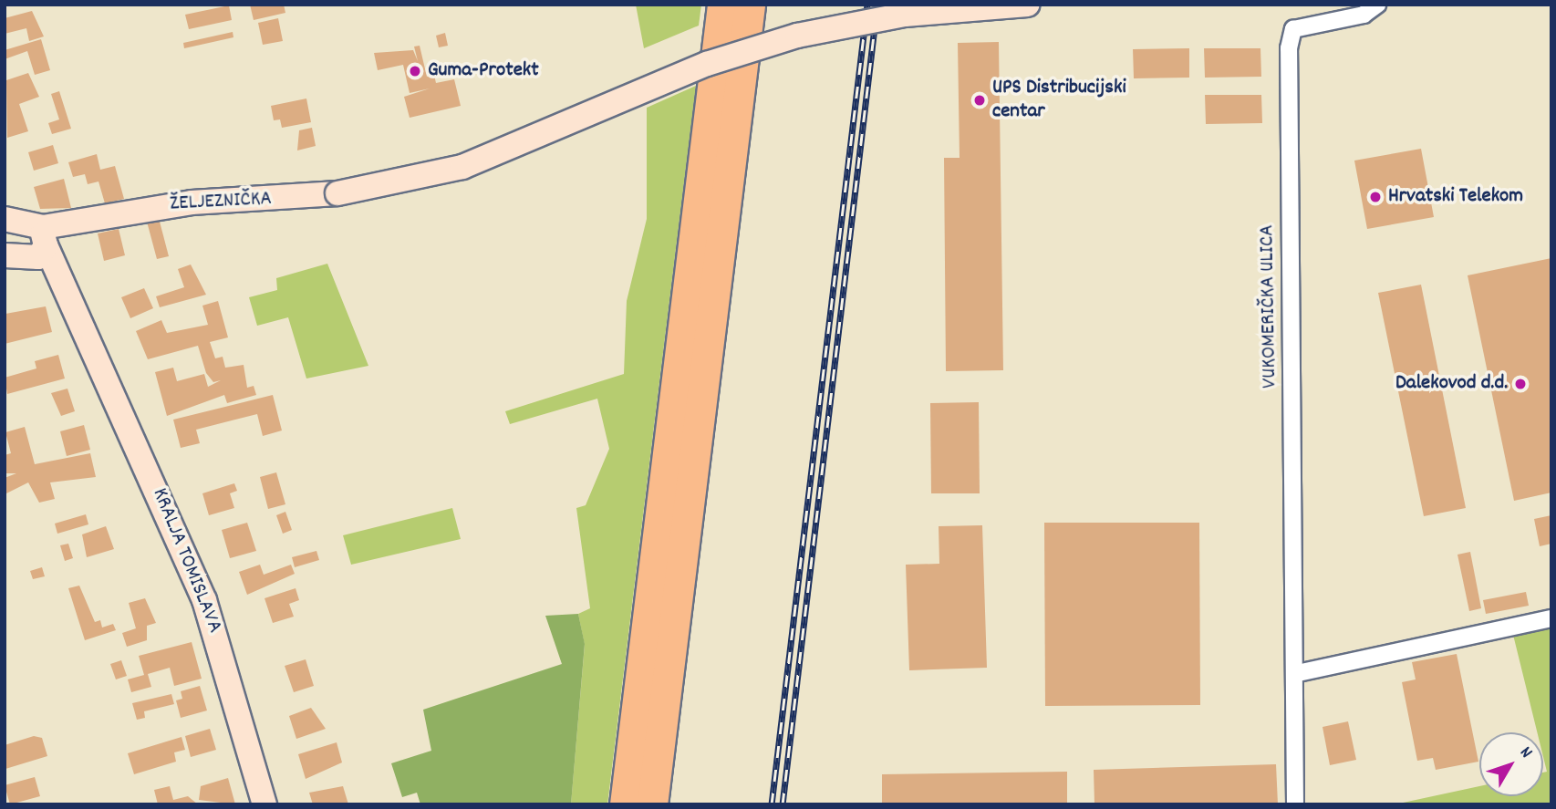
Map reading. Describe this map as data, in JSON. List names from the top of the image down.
{
  "streets": {
    "main road": ["ŽELJEZNIČKA", "KRALJA TOMISLAVA"],
    "street": ["VUKOMERIČKA ULICA"]
  },
  "crossings": [
    ["ŽELJEZNIČKA", "KRALJA TOMISLAVA"]
  ],
  "places": [
    "Guma-Protekt",
    "UPS Distribucijski centar",
    "Hrvatski Telekom",
    "Dalekovod d.d."
  ],
  "north": "top right"
}
